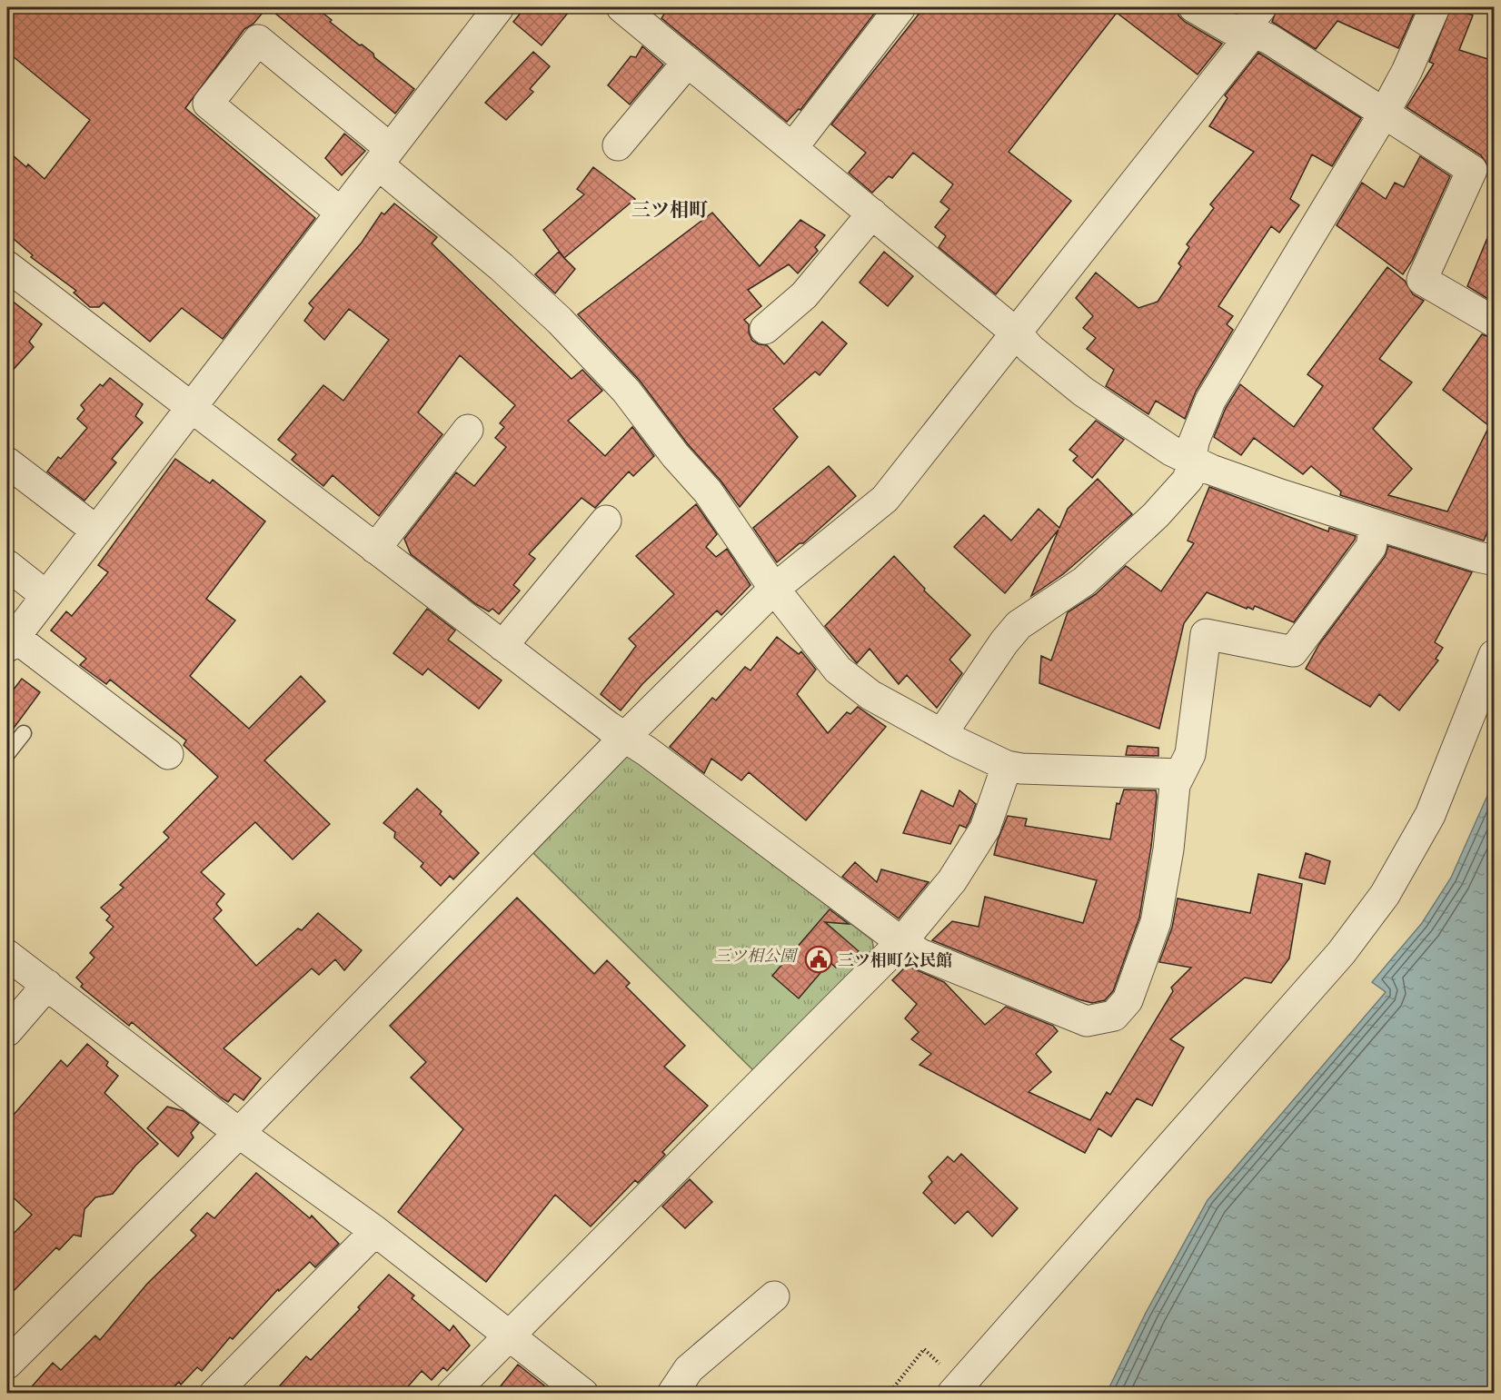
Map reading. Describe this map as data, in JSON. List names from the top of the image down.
{
  "districts": ["三ツ相町"],
  "parks": ["三ツ相公園"],
  "places": {
    "public building": ["三ツ相町公民館"]
  }
}
